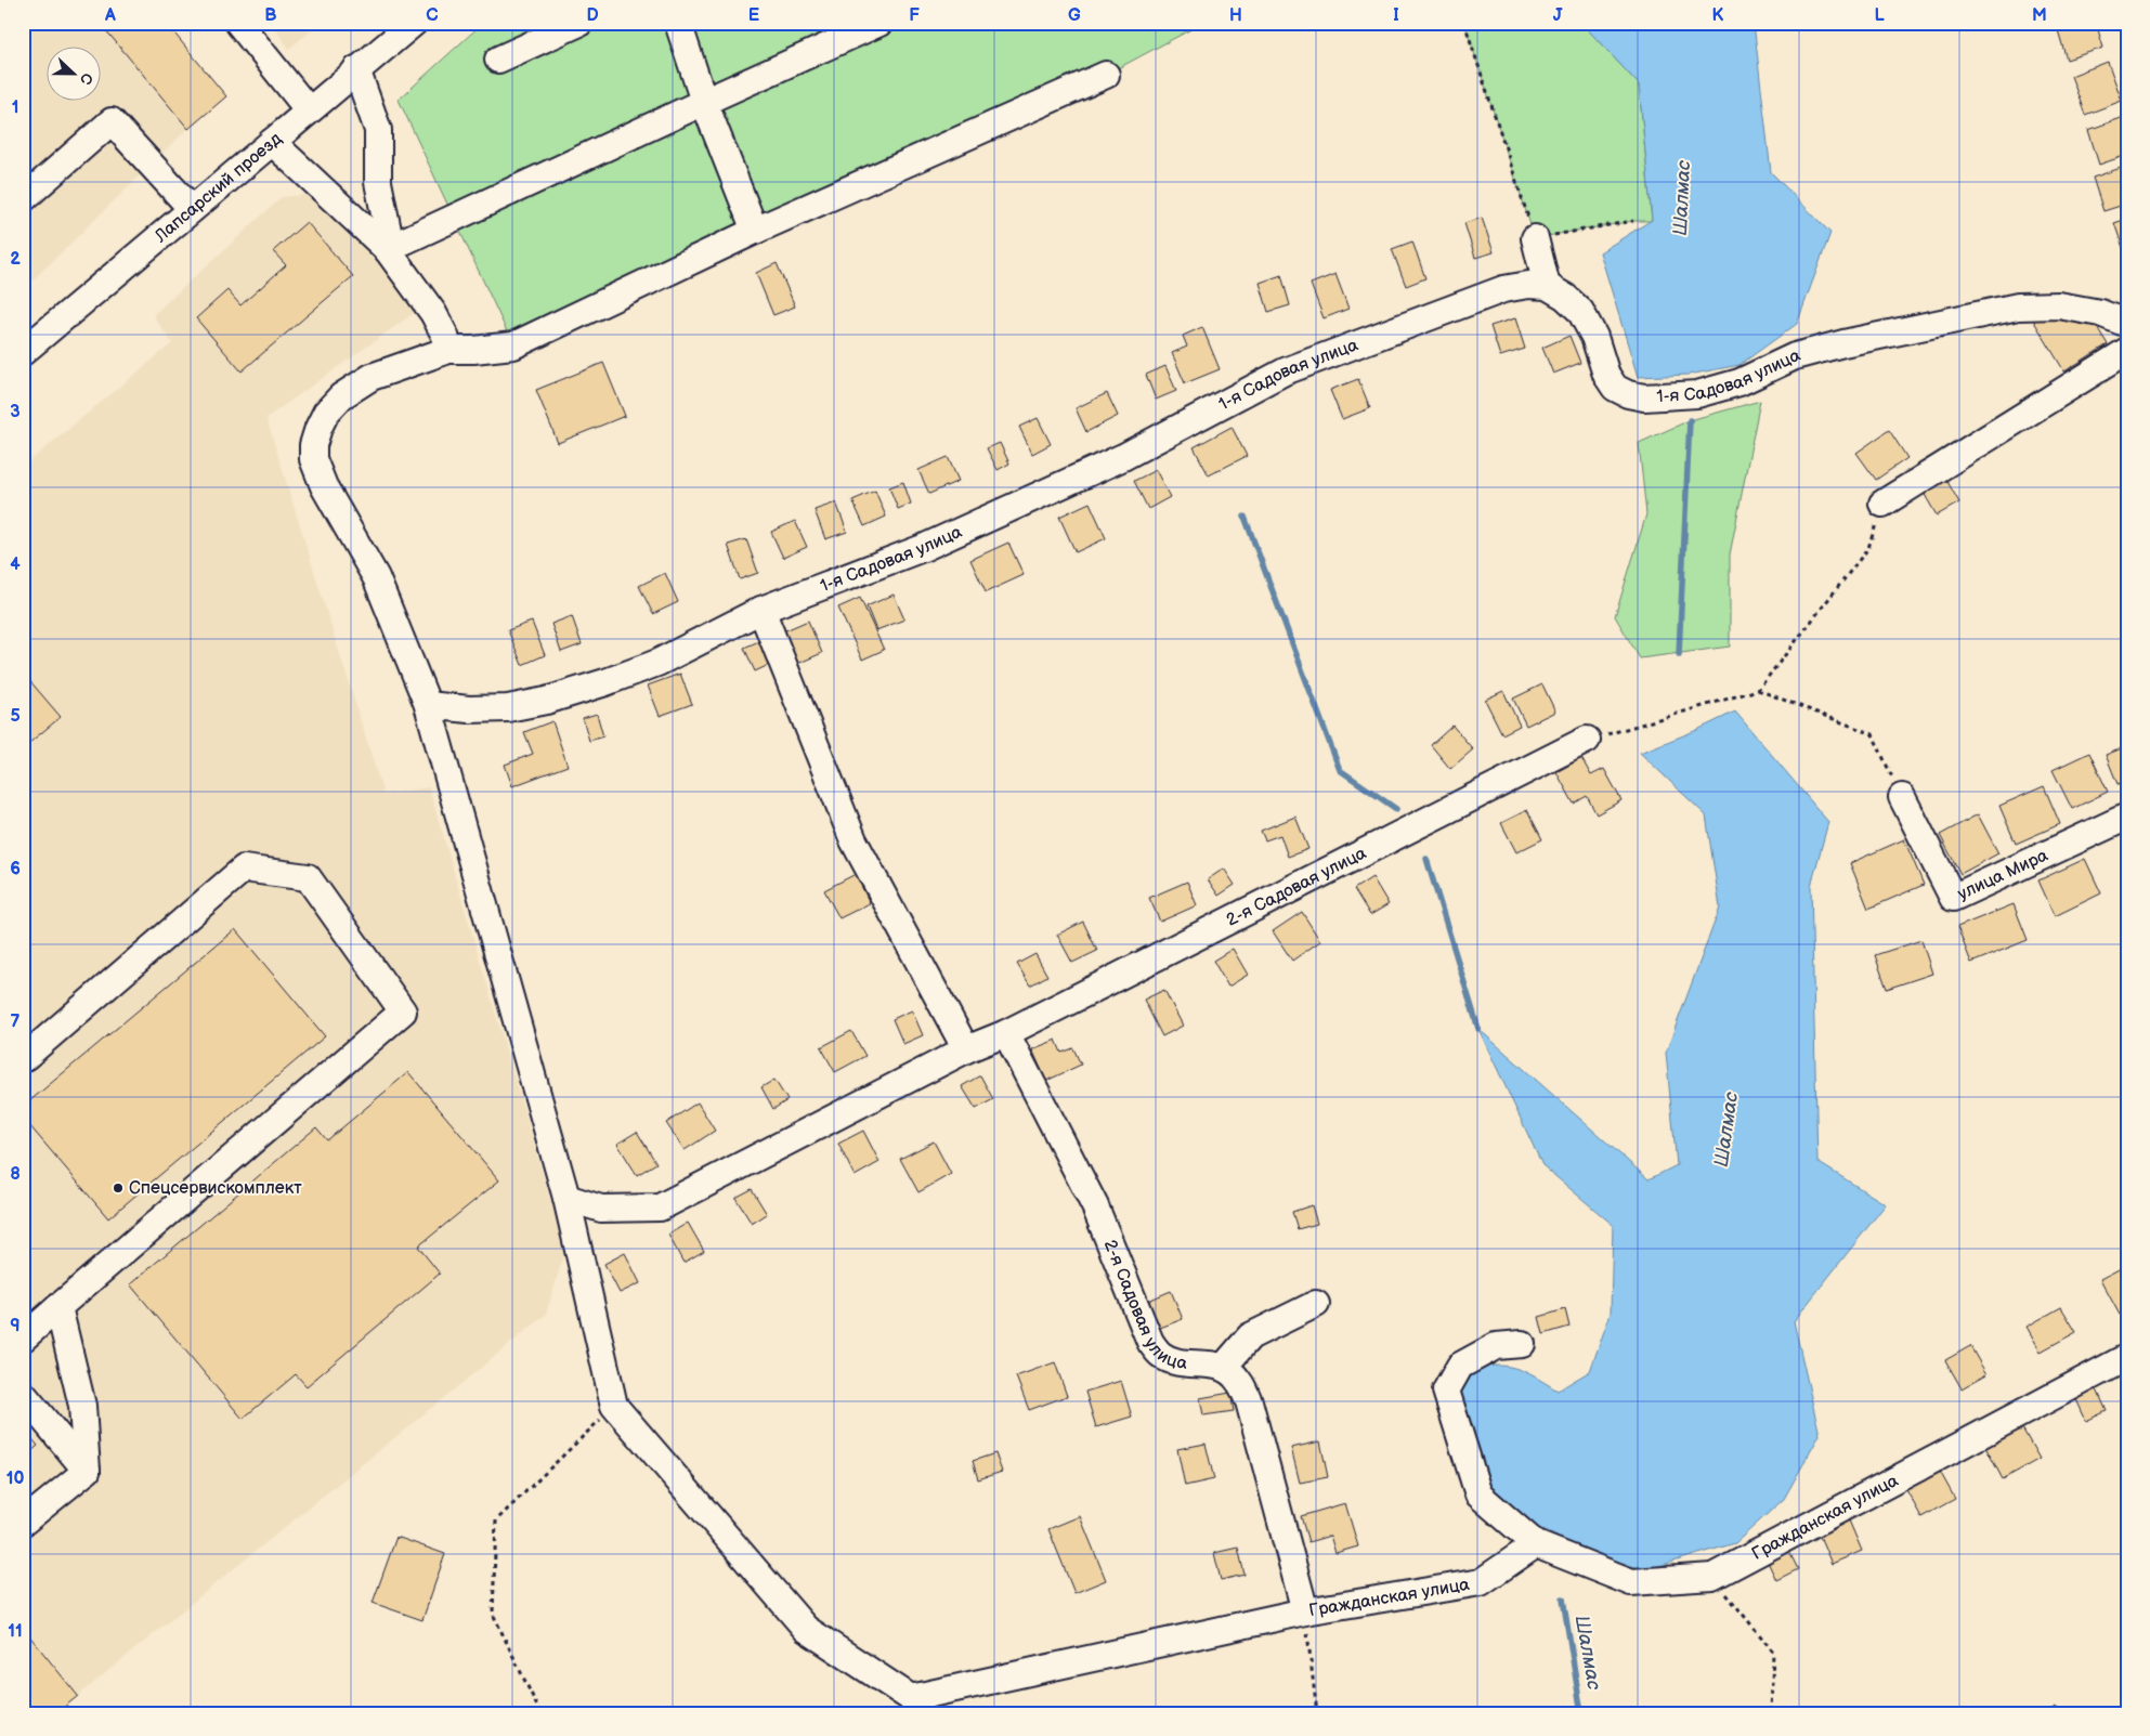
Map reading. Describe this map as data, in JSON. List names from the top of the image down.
{
  "streets": {
    "street": [
      "Лапсарский проезд",
      "1-я Садовая улица",
      "улица Мира",
      "2-я Садовая улица",
      "Гражданская улица"
    ]
  },
  "crossings": [
    ["2-я Садовая улица", "Гражданская улица"]
  ],
  "water": ["Шалмас"],
  "places": ["Спецсервискомплект"],
  "north": "right",
  "grid": {
    "columns": [
      "A",
      "B",
      "C",
      "D",
      "E",
      "F",
      "G",
      "H",
      "I",
      "J",
      "K",
      "L",
      "M"
    ],
    "rows": [
      "1",
      "2",
      "3",
      "4",
      "5",
      "6",
      "7",
      "8",
      "9",
      "10",
      "11"
    ]
  }
}
